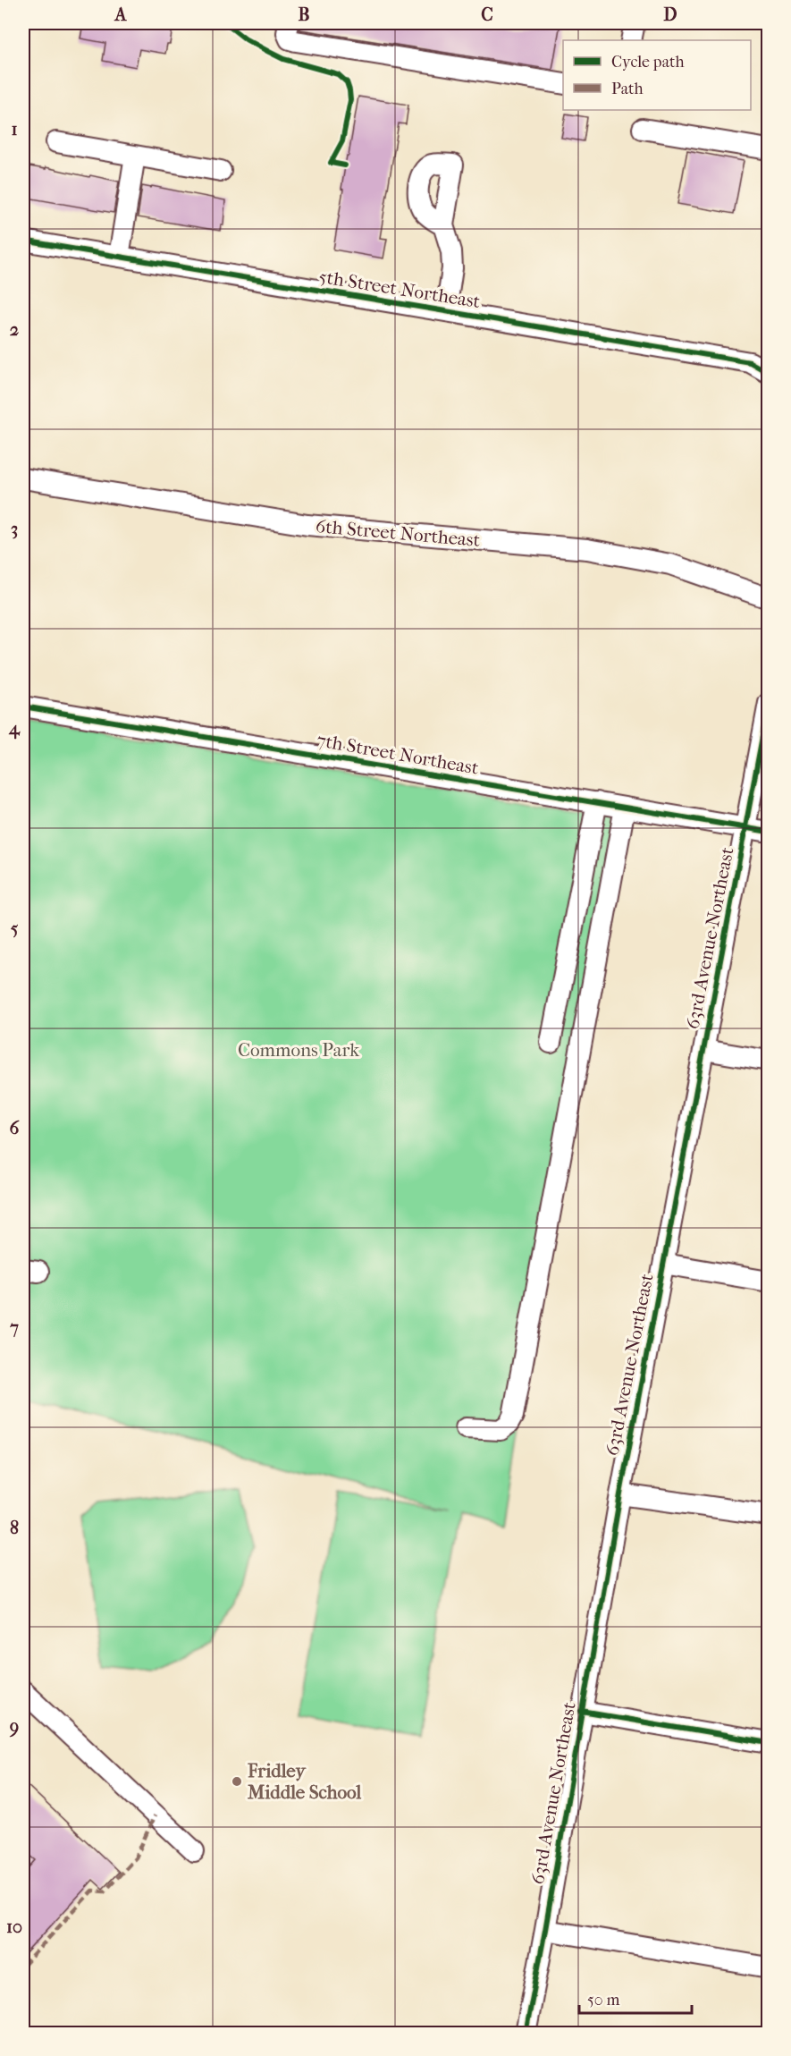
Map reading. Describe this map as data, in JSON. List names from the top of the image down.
{
  "streets": {
    "street": [
      "5th Street Northeast",
      "6th Street Northeast",
      "7th Street Northeast",
      "63rd Avenue Northeast"
    ]
  },
  "crossings": [
    ["7th Street Northeast", "63rd Avenue Northeast"]
  ],
  "parks": ["Commons Park"],
  "places": ["Fridley Middle School"],
  "legend": ["Cycle path", "Path"],
  "scale_bar": "50 m",
  "grid": {
    "columns": [
      "A",
      "B",
      "C",
      "D"
    ],
    "rows": [
      "1",
      "2",
      "3",
      "4",
      "5",
      "6",
      "7",
      "8",
      "9",
      "10"
    ]
  }
}
